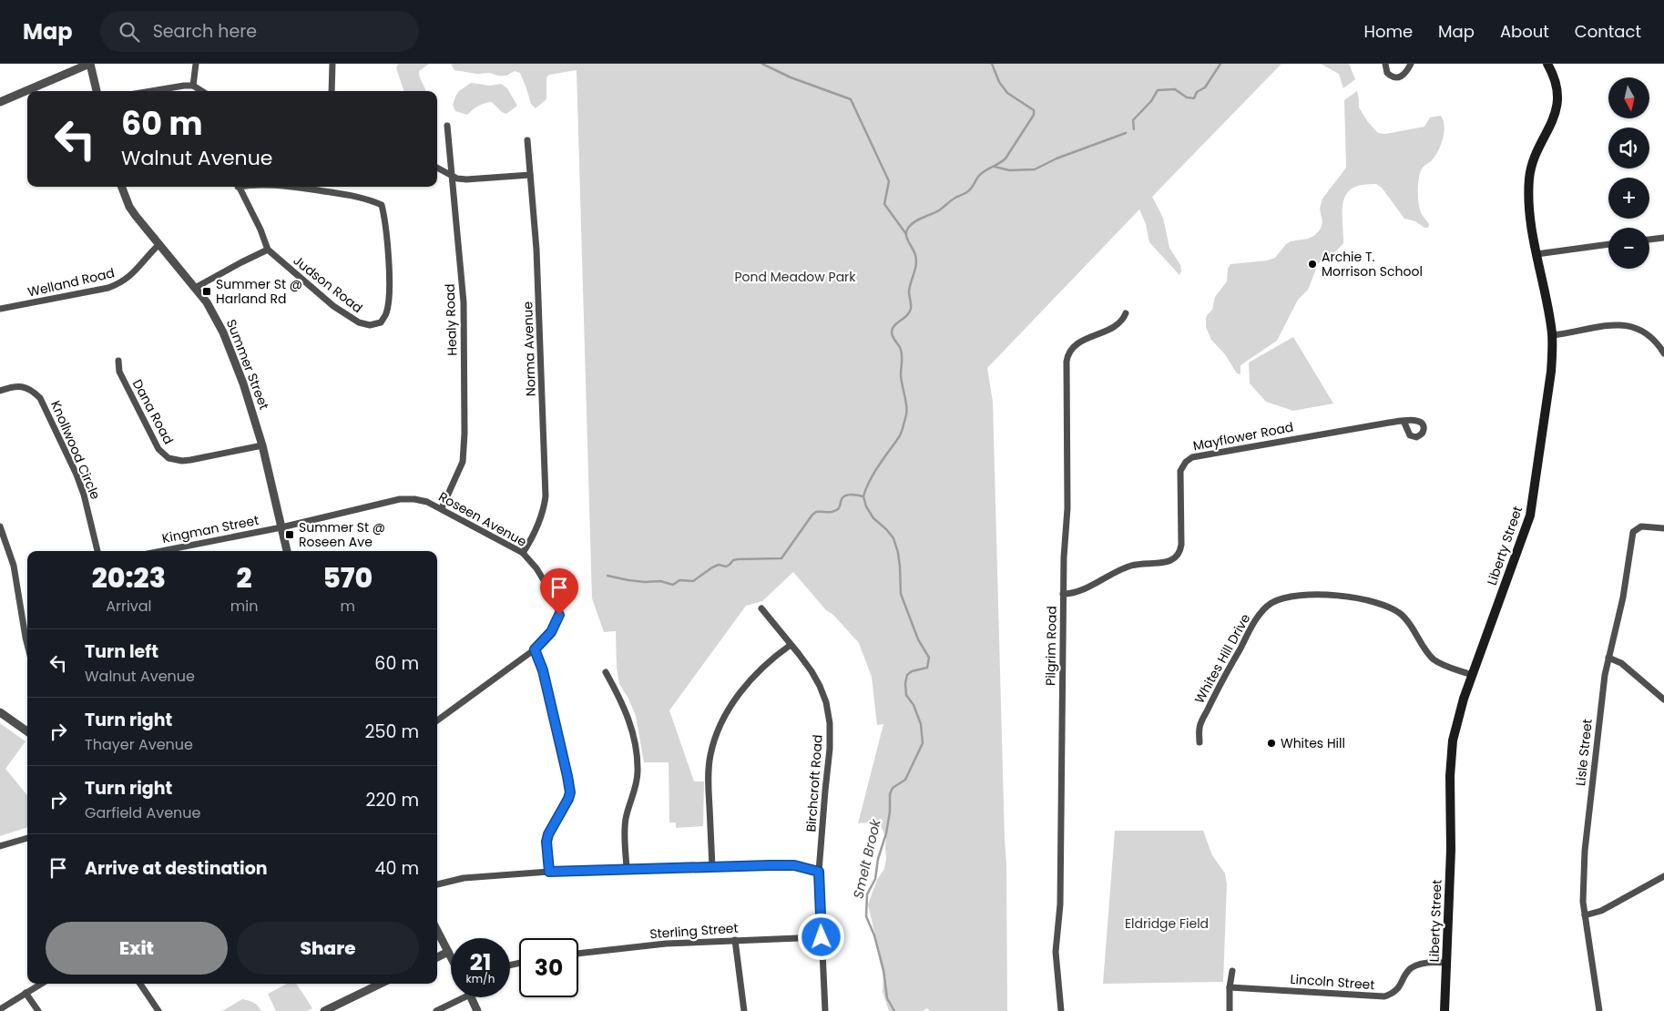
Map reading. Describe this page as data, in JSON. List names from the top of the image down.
{
  "streets": {
    "main road": ["Liberty Street"],
    "street": [
      "Welland Road",
      "Judson Road",
      "Healy Road",
      "Norma Avenue",
      "Summer Street",
      "Dana Road",
      "Mayflower Road",
      "Knollwood Circle",
      "Roseen Avenue",
      "Kingman Street",
      "Pilgrim Road",
      "Whites Hill Drive",
      "Lisle Street",
      "Birchcroft Road",
      "Sterling Street",
      "Lincoln Street"
    ]
  },
  "crossings": [
    ["Welland Road", "Summer Street"],
    ["Healy Road", "Roseen Avenue"],
    ["Norma Avenue", "Roseen Avenue"],
    ["Summer Street", "Dana Road"],
    ["Summer Street", "Roseen Avenue"],
    ["Summer Street", "Kingman Street"],
    ["Mayflower Road", "Pilgrim Road"],
    ["Roseen Avenue", "Kingman Street"],
    ["Liberty Street", "Whites Hill Drive"],
    ["Liberty Street", "Lincoln Street"],
    ["Birchcroft Road", "Sterling Street"]
  ],
  "water": ["Smelt Brook"],
  "parks": ["Pond Meadow Park", "Eldridge Field"],
  "places": {
    "other": ["Archie T. Morrison School", "Whites Hill"],
    "transit": ["Summer St @ Harland Rd", "Summer St @ Roseen Ave"]
  },
  "north": "bottom",
  "page": {
    "header": "Map",
    "search": "Search here",
    "nav": [
      "Home",
      "Map",
      "About",
      "Contact"
    ],
    "map_buttons": ["+", "−"],
    "turn": ["60 m", "Walnut Avenue"],
    "eta": [
      "20:23",
      "Arrival",
      "2",
      "min",
      "570",
      "m"
    ],
    "list": [
      {
        "name": "Turn left",
        "note": "Walnut Avenue",
        "value": "60 m"
      },
      {
        "name": "Turn right",
        "note": "Thayer Avenue",
        "value": "250 m"
      },
      {
        "name": "Turn right",
        "note": "Garfield Avenue",
        "value": "220 m"
      },
      {
        "name": "Arrive at destination",
        "value": "40 m"
      }
    ],
    "buttons": ["Exit", "Share"],
    "speed": "21 km/h",
    "limit": "30"
  }
}
